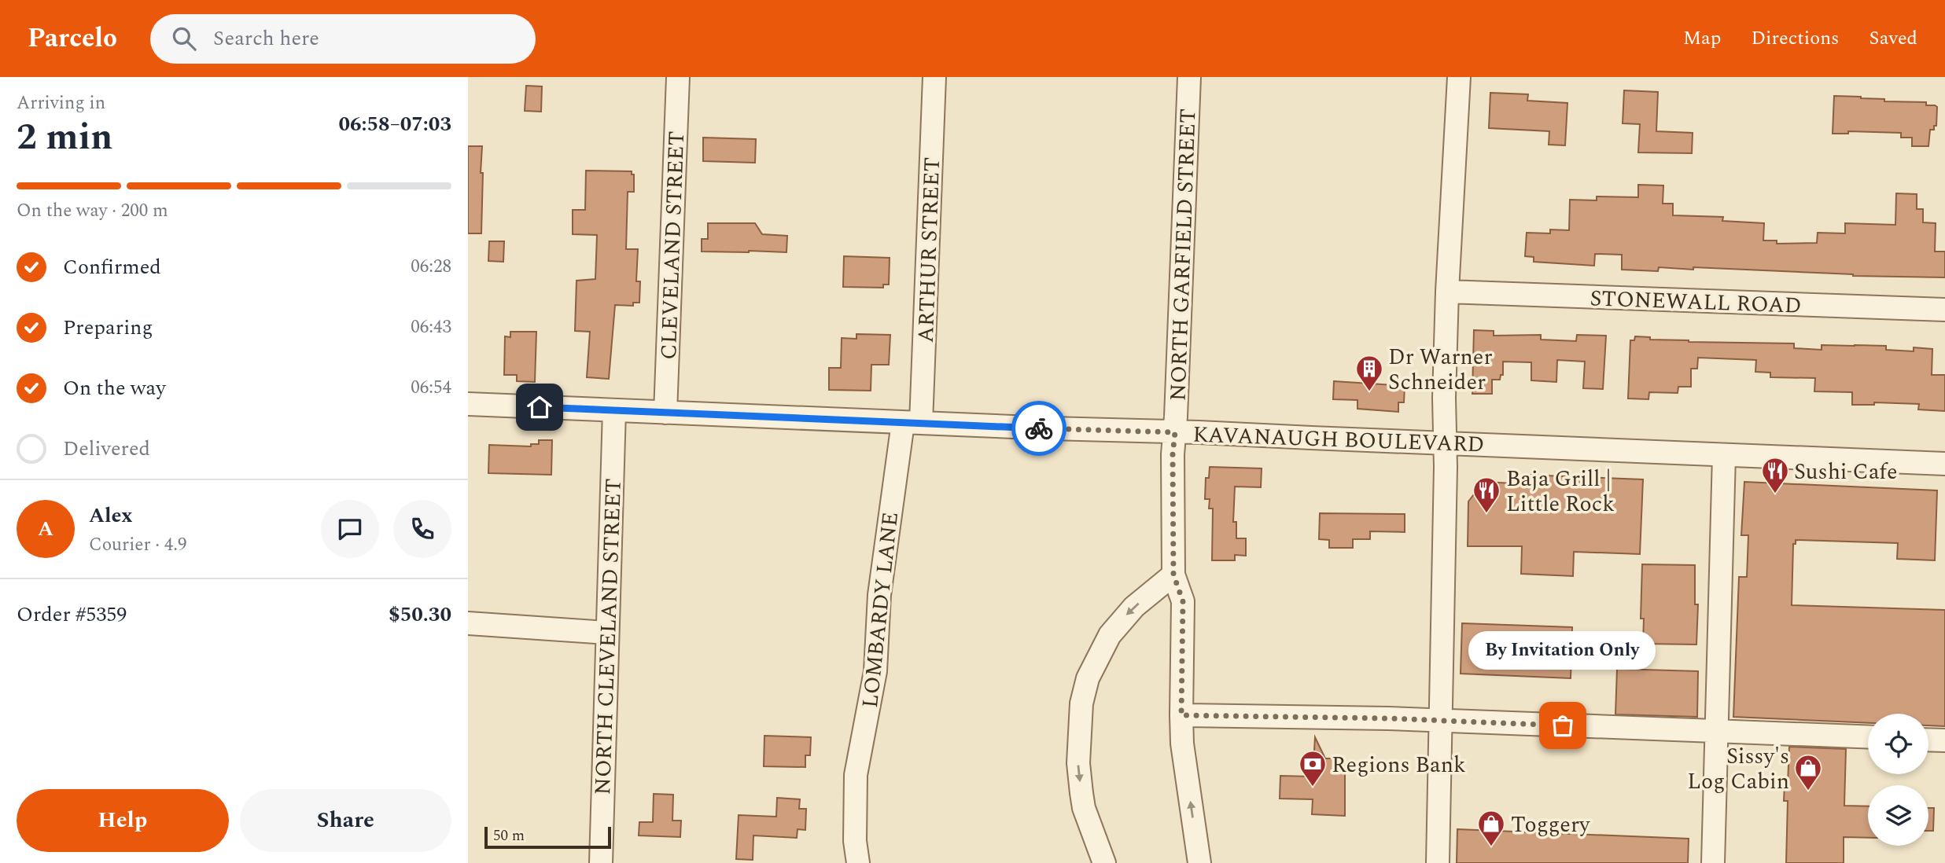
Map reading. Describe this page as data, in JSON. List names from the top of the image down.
{
  "streets": {
    "street": [
      "CLEVELAND STREET",
      "ARTHUR STREET",
      "NORTH GARFIELD STREET",
      "STONEWALL ROAD",
      "KAVANAUGH BOULEVARD",
      "LOMBARDY LANE",
      "NORTH CLEVELAND STREET"
    ]
  },
  "crossings": [
    ["CLEVELAND STREET", "KAVANAUGH BOULEVARD"],
    ["ARTHUR STREET", "KAVANAUGH BOULEVARD"],
    ["ARTHUR STREET", "LOMBARDY LANE"],
    ["NORTH GARFIELD STREET", "KAVANAUGH BOULEVARD"],
    ["KAVANAUGH BOULEVARD", "LOMBARDY LANE"],
    ["KAVANAUGH BOULEVARD", "NORTH CLEVELAND STREET"]
  ],
  "places": {
    "building": ["Dr Warner Schneider"],
    "restaurant": ["Sushi Cafe", "Baja Grill | Little Rock"],
    "other": ["By Invitation Only"],
    "bank": ["Regions Bank"],
    "shop": ["Sissy's Log Cabin", "Toggery"]
  },
  "scale_bar": "50 m",
  "page": {
    "header": "Parcelo",
    "search": "Search here",
    "nav": ["Map", "Directions", "Saved"],
    "heading": ["2 min", "Arriving in", "06:58–07:03"],
    "panel": [
      "Alex",
      "Courier · 4.9",
      "Order #5359",
      "$50.30"
    ],
    "bar": "On the way · 200 m",
    "list": [
      ["Confirmed", "06:28"],
      ["Preparing", "06:43"],
      ["On the way", "06:54"],
      "Delivered"
    ],
    "round": "A",
    "bubble": "By Invitation Only",
    "buttons": ["Help", "Share"],
    "scale": "50 m"
  }
}
